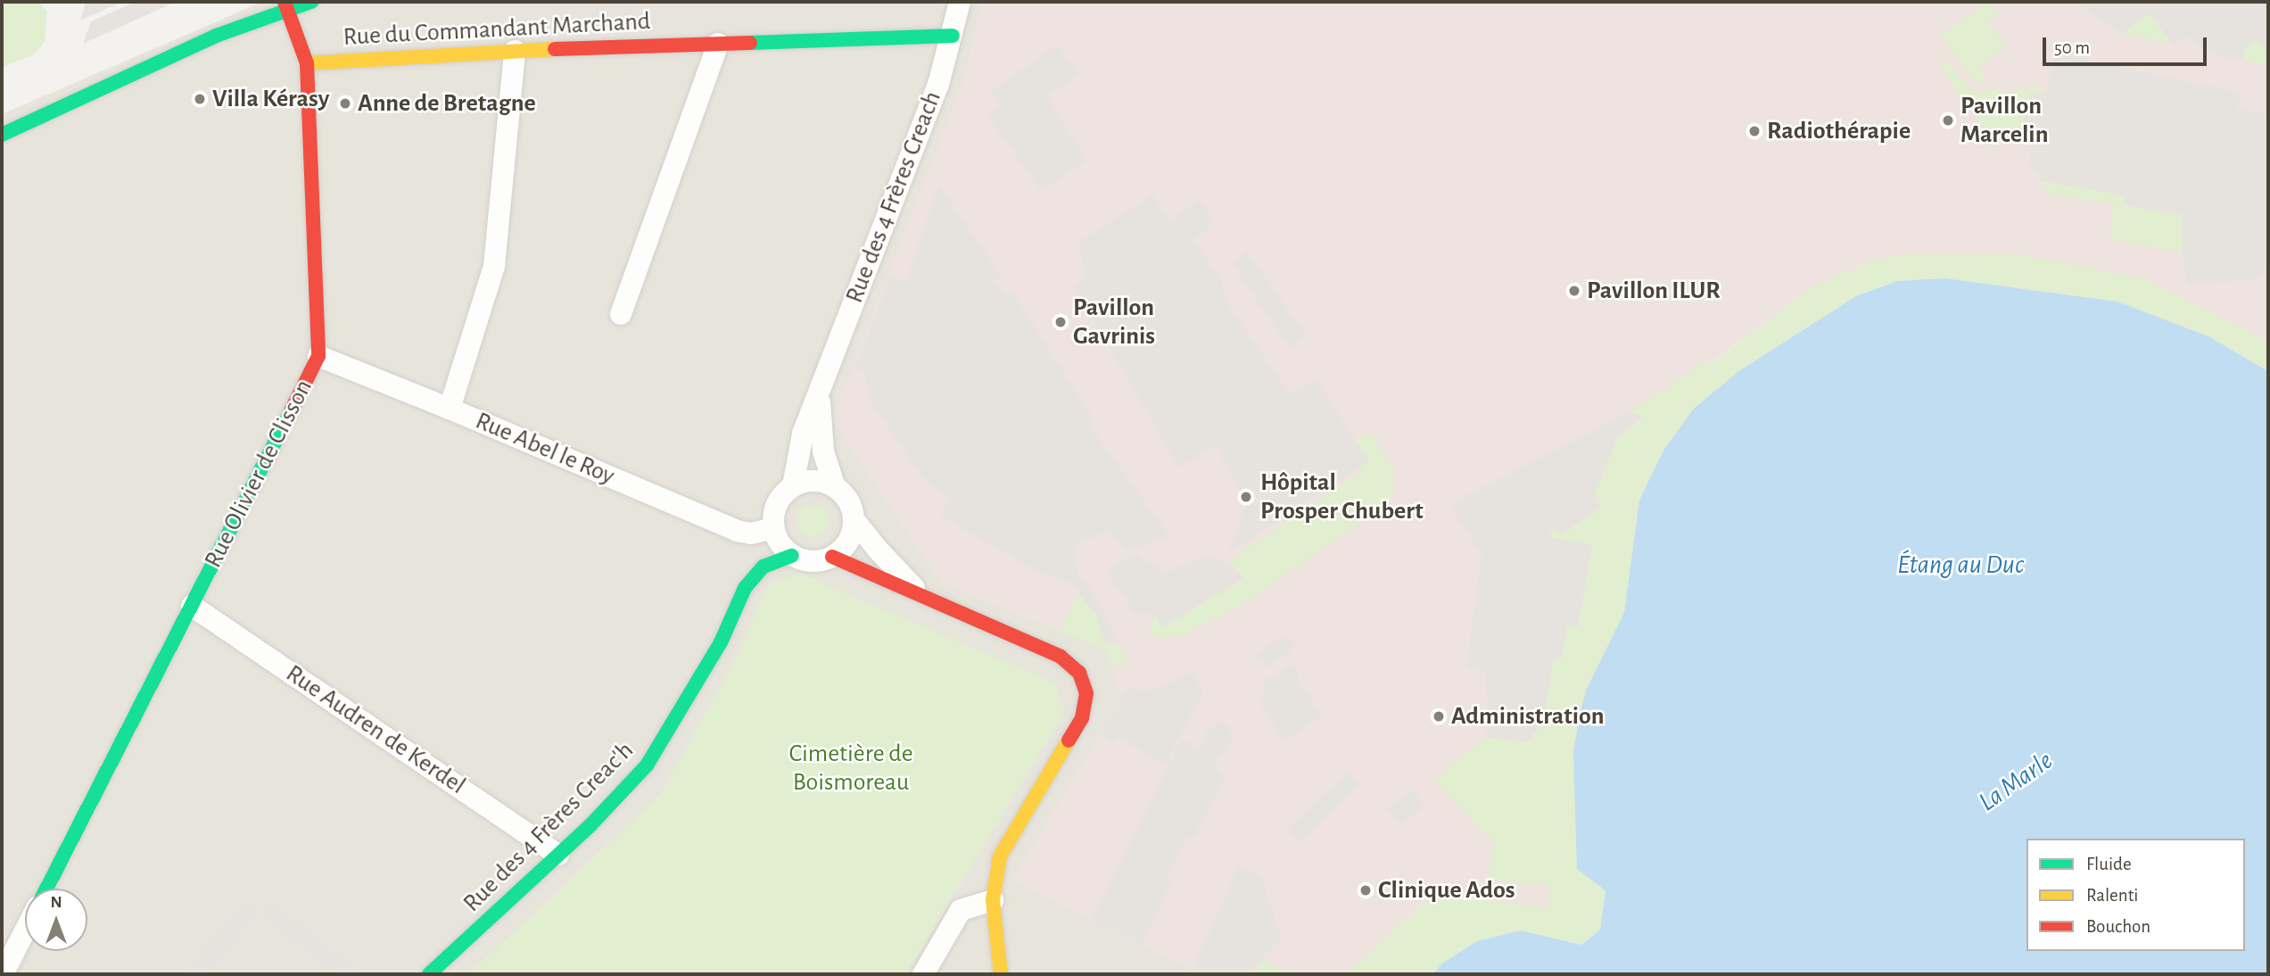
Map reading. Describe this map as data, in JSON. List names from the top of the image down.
{
  "streets": {
    "street": [
      "Rue du Commandant Marchand",
      "Rue des 4 Frères Creach",
      "Rue Abel le Roy",
      "Rue Olivier de Clisson",
      "Rue Audren de Kerdel",
      "Rue des 4 Frères Creac'h"
    ]
  },
  "crossings": [
    ["Rue du Commandant Marchand", "Rue des 4 Frères Creach"],
    ["Rue du Commandant Marchand", "Rue Olivier de Clisson"],
    ["Rue des 4 Frères Creach", "Rue Abel le Roy"],
    ["Rue des 4 Frères Creach", "Rue des 4 Frères Creac'h"],
    ["Rue Abel le Roy", "Rue Olivier de Clisson"],
    ["Rue Abel le Roy", "Rue des 4 Frères Creac'h"],
    ["Rue Olivier de Clisson", "Rue Audren de Kerdel"],
    ["Rue Audren de Kerdel", "Rue des 4 Frères Creac'h"]
  ],
  "water": ["Étang au Duc", "La Marle"],
  "parks": ["Cimetière de Boismoreau"],
  "places": [
    "Villa Kérasy",
    "Anne de Bretagne",
    "Pavillon Marcelin",
    "Radiothérapie",
    "Pavillon ILUR",
    "Pavillon Gavrinis",
    "Hôpital Prosper Chubert",
    "Administration",
    "Clinique Ados"
  ],
  "legend": ["Fluide", "Ralenti", "Bouchon"],
  "scale_bar": "50 m",
  "north": "top"
}
